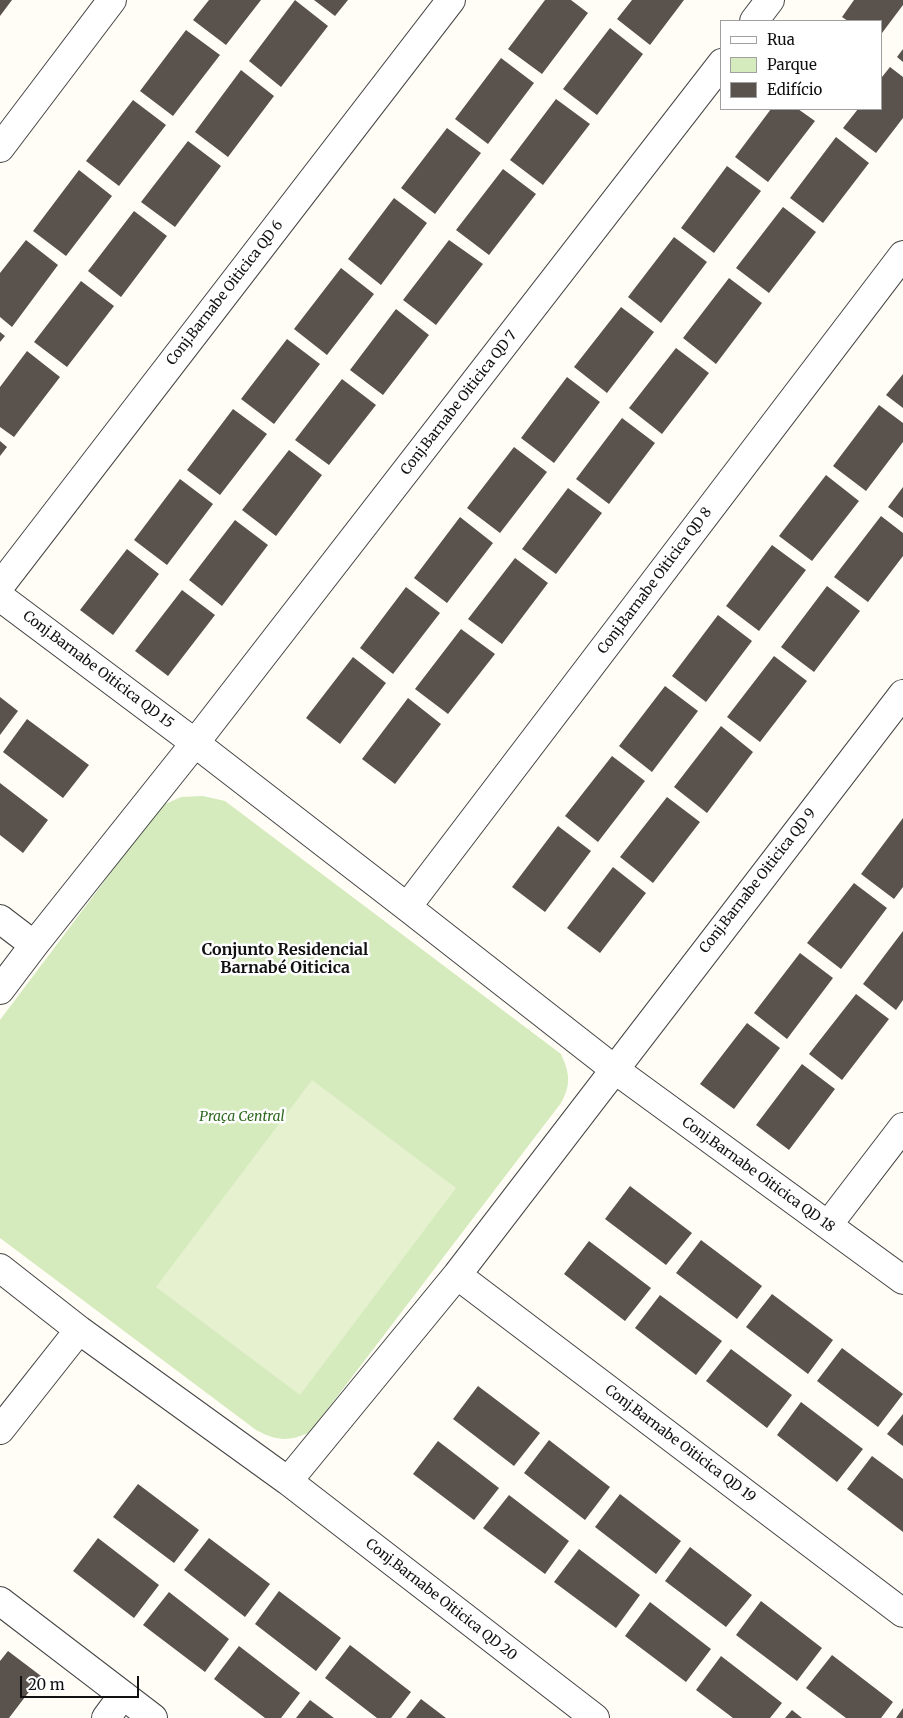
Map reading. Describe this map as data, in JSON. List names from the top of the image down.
{
  "streets": {
    "street": [
      "Conj.Barnabe Oiticica QD 6",
      "Conj.Barnabe Oiticica QD 7",
      "Conj.Barnabe Oiticica QD 8",
      "Conj.Barnabe Oiticica QD 15",
      "Conj.Barnabe Oiticica QD 9",
      "Conj.Barnabe Oiticica QD 18",
      "Conj.Barnabe Oiticica QD 19",
      "Conj.Barnabe Oiticica QD 20"
    ]
  },
  "crossings": [
    ["Conj.Barnabe Oiticica QD 7", "Conj.Barnabe Oiticica QD 15"],
    ["Conj.Barnabe Oiticica QD 8", "Conj.Barnabe Oiticica QD 15"],
    ["Conj.Barnabe Oiticica QD 8", "Conj.Barnabe Oiticica QD 18"],
    ["Conj.Barnabe Oiticica QD 15", "Conj.Barnabe Oiticica QD 18"],
    ["Conj.Barnabe Oiticica QD 9", "Conj.Barnabe Oiticica QD 18"],
    ["Conj.Barnabe Oiticica QD 9", "Conj.Barnabe Oiticica QD 19"],
    ["Conj.Barnabe Oiticica QD 9", "Conj.Barnabe Oiticica QD 20"]
  ],
  "districts": ["Conjunto Residencial Barnabé Oiticica"],
  "parks": ["Praça Central"],
  "legend": ["Rua", "Parque", "Edifício"],
  "scale_bar": "20 m"
}
